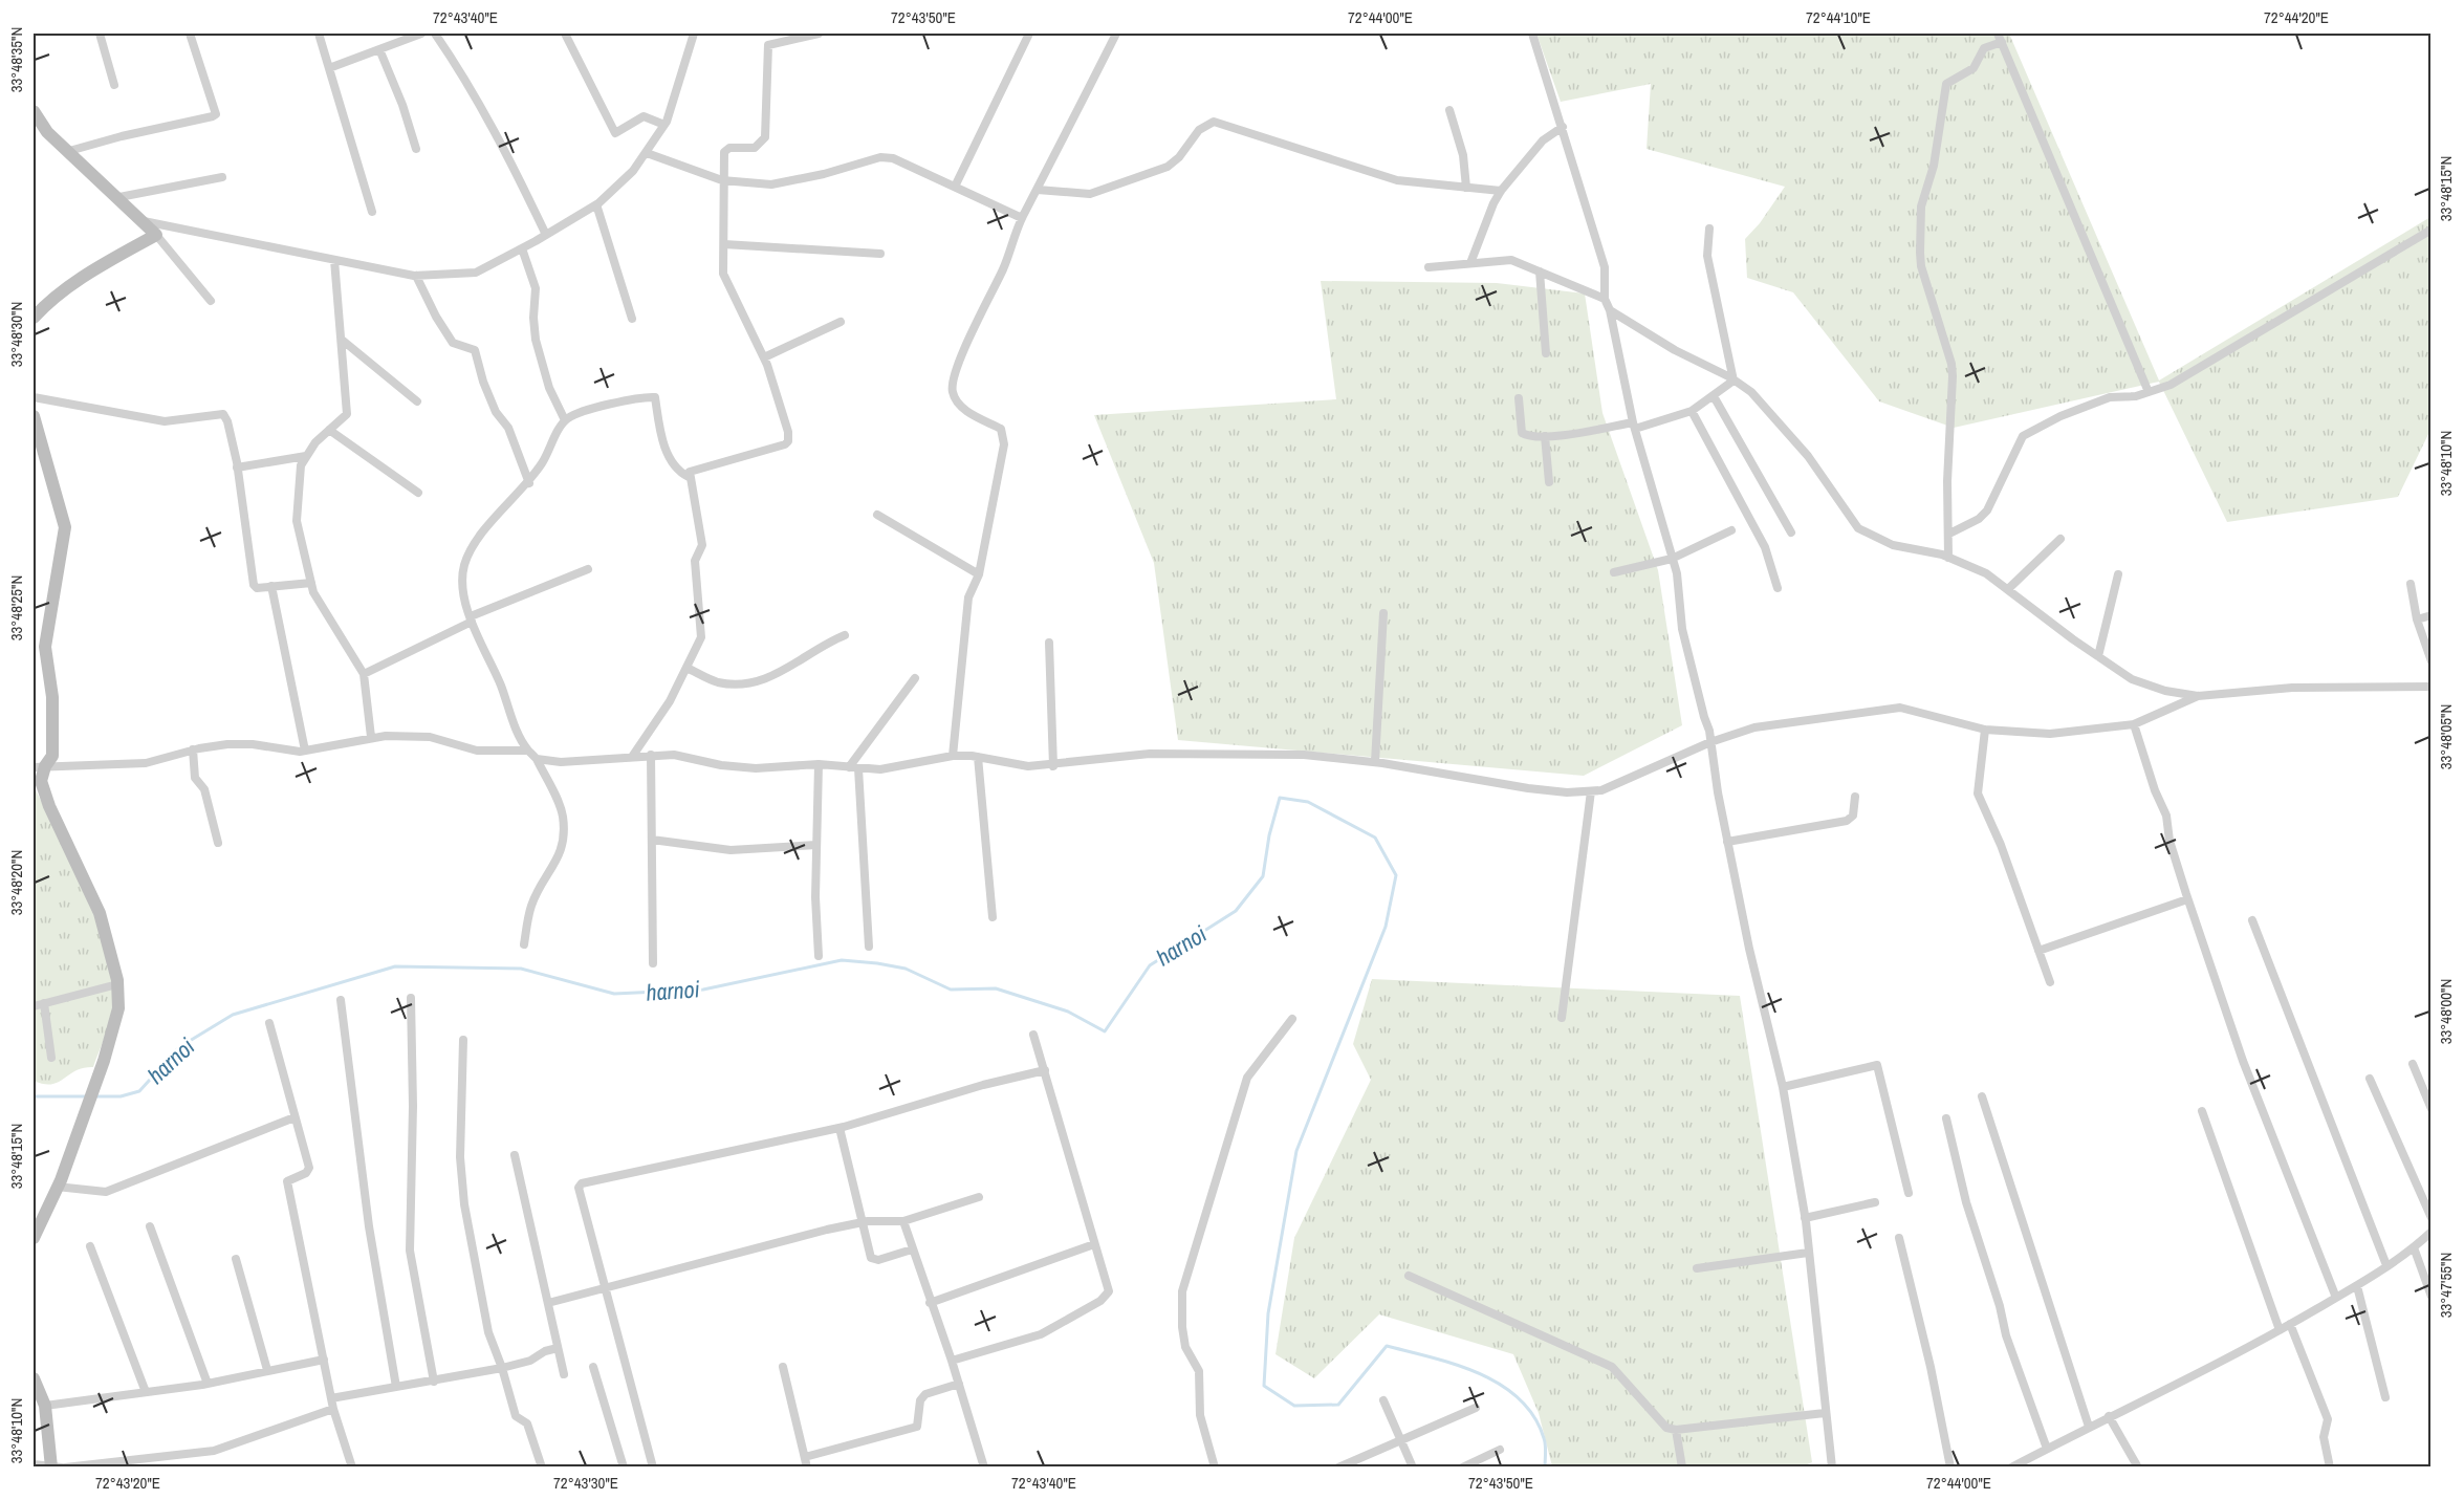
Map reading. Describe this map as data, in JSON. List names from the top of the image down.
{
  "water": ["harnoi"],
  "coordinates": [
    "72°43'40\"E",
    "72°43'50\"E",
    "72°44'00\"E",
    "72°44'10\"E",
    "72°44'20\"E",
    "33°48'35\"N",
    "33°48'15\"N",
    "33°48'30\"N",
    "33°48'10\"N",
    "33°48'25\"N",
    "33°48'05\"N",
    "33°48'20\"N",
    "33°48'00\"N",
    "33°47'55\"N",
    "72°43'20\"E",
    "72°43'30\"E"
  ]
}
